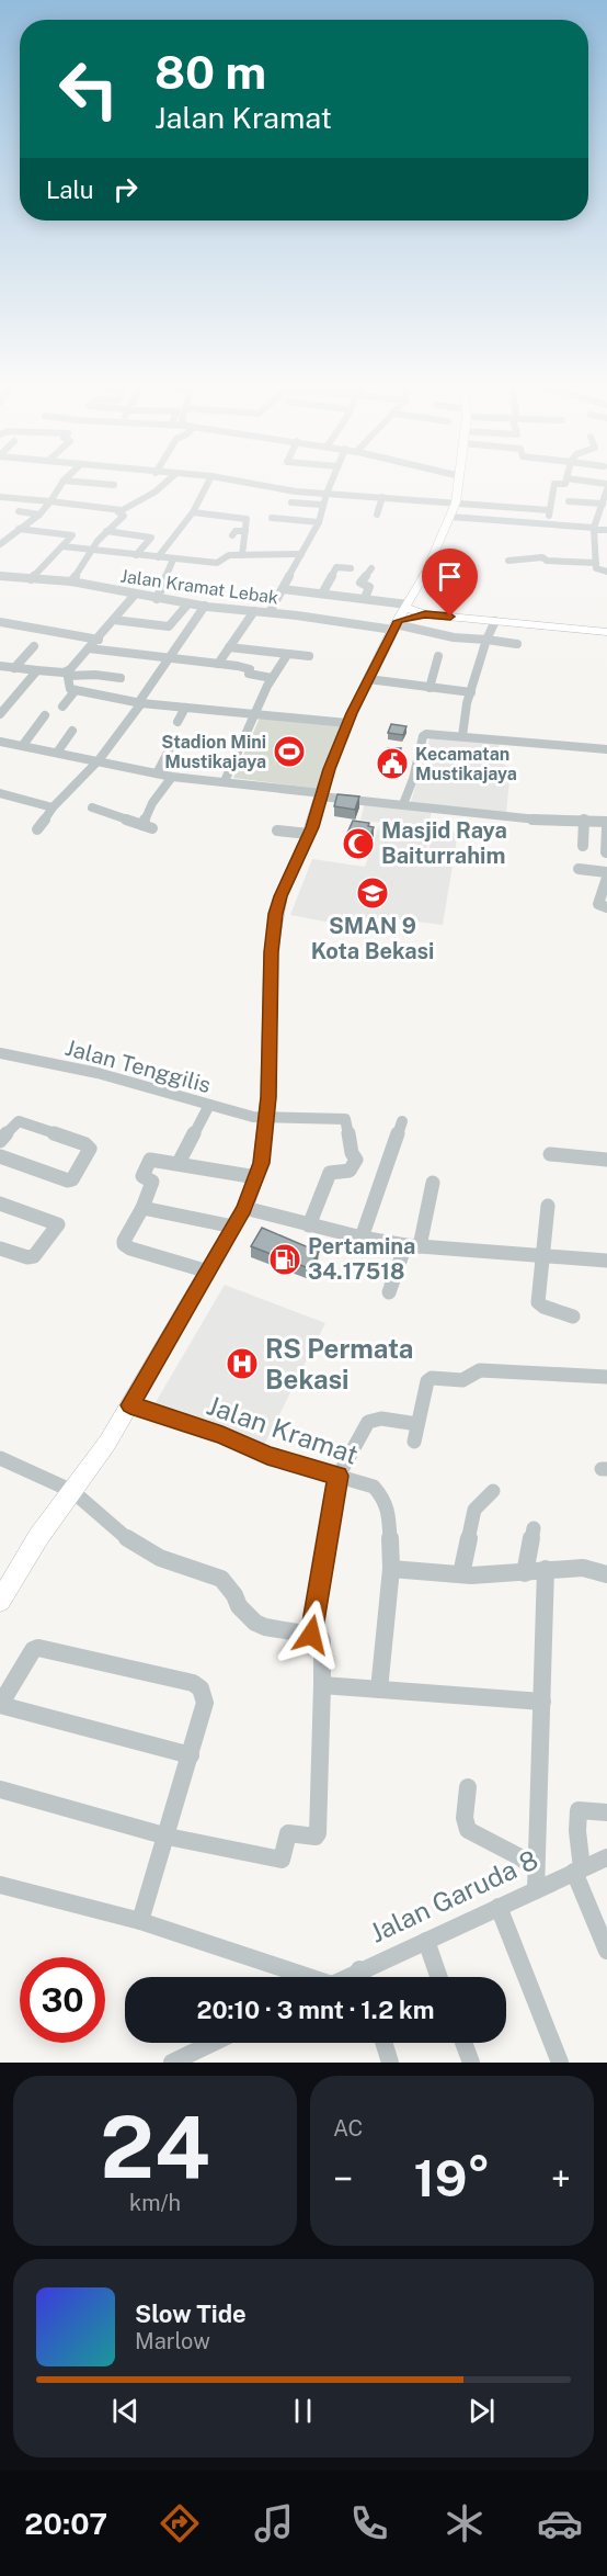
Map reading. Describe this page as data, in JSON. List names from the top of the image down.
{
  "streets": {
    "street": [
      "Jalan Kramat Lebak",
      "Jalan Tenggilis",
      "Jalan Kramat",
      "Jalan Garuda 8"
    ]
  },
  "places": {
    "sports": ["Stadion Mini Mustikajaya"],
    "public building": ["Kecamatan Mustikajaya"],
    "mosque": ["Masjid Raya Baiturrahim"],
    "school or university": ["SMAN 9 Kota Bekasi"],
    "fuel station": ["Pertamina 34.17518"],
    "hospital": ["RS Permata Bekasi"]
  },
  "page": {
    "turn": ["80 m", "Jalan Kramat"],
    "then": "Lalu",
    "limit": "30",
    "trip": "20:10 · 3 mnt · 1.2 km",
    "tile": [
      ["24", "km/h"],
      "AC"
    ],
    "heat": ["−", "19°", "+"],
    "song": ["Slow Tide", "Marlow"],
    "tabs": "20:07"
  }
}
